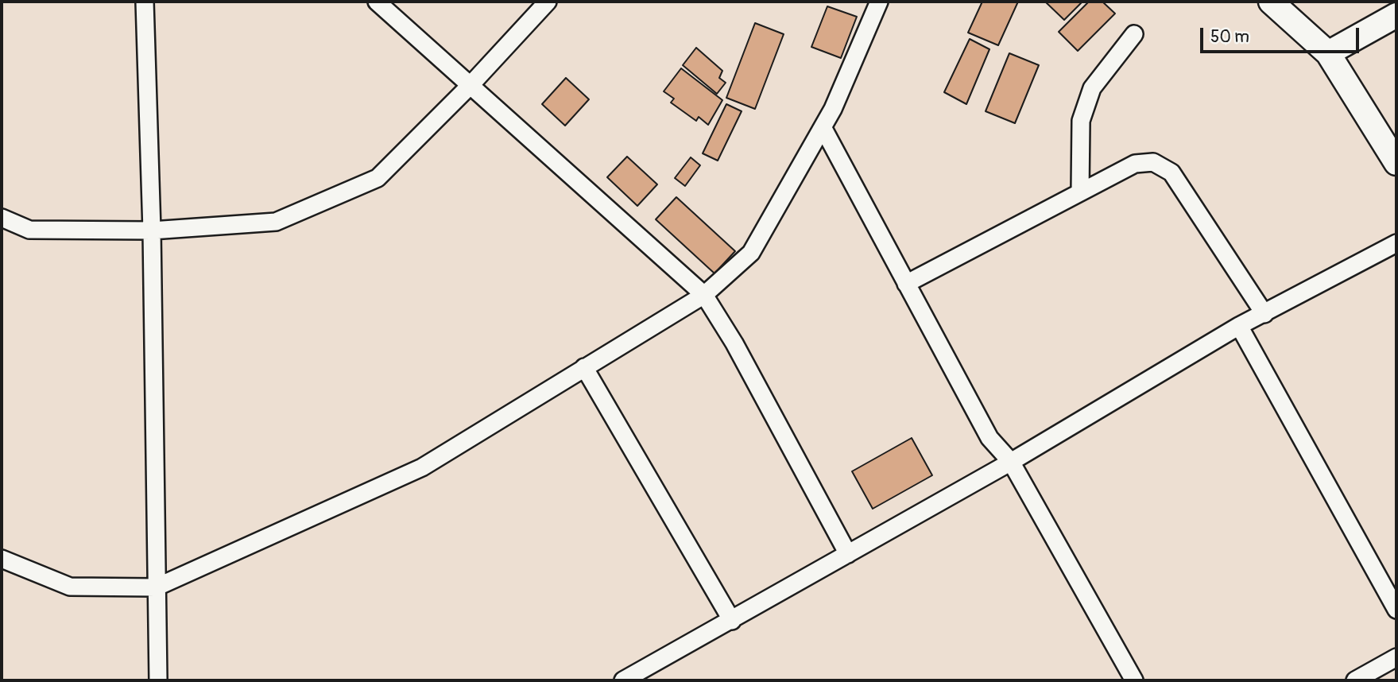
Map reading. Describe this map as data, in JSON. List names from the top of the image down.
{
  "scale_bar": "50 m"
}
